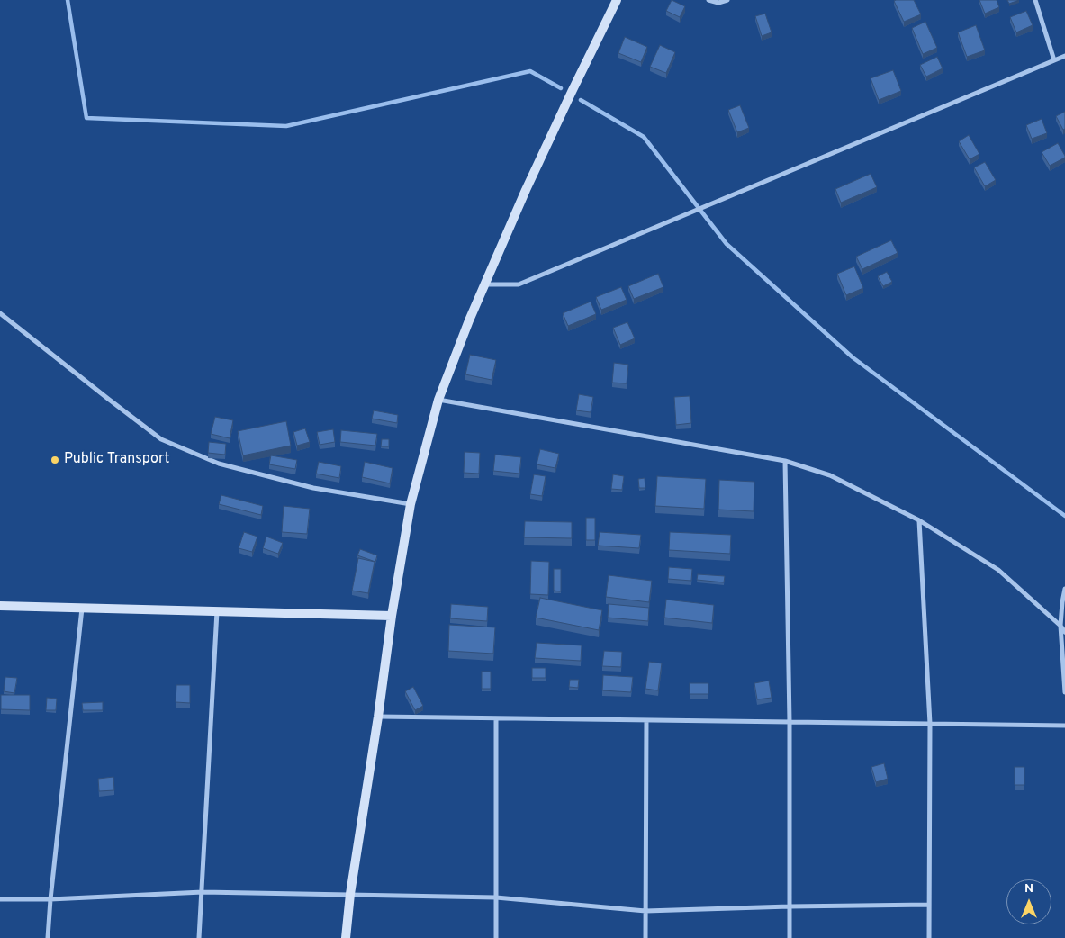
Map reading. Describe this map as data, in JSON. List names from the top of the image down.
{
  "places": ["Public Transport"],
  "north": "top"
}
